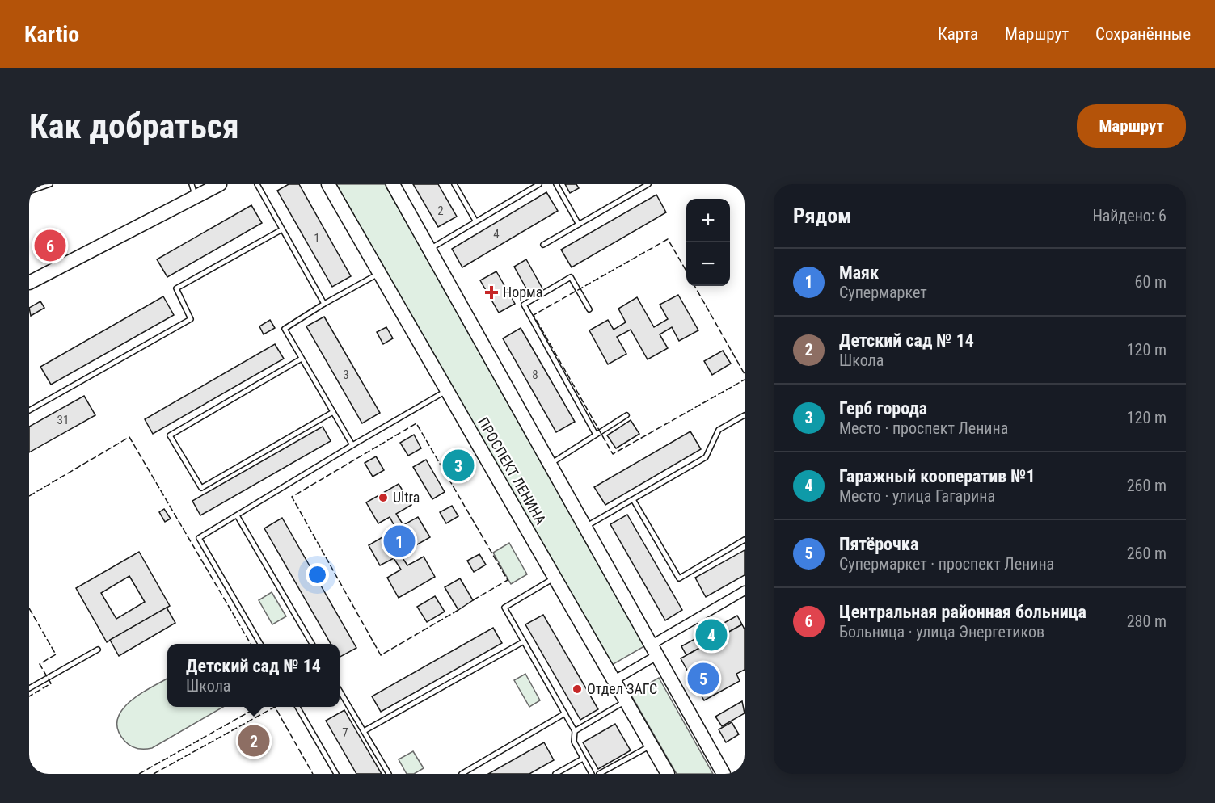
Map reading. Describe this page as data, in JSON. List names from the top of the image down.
{
  "streets": {
    "street": ["ПРОСПЕКТ ЛЕНИНА"]
  },
  "places": {
    "health": ["Норма"],
    "other": ["Ultra", "Отдел ЗАГС"]
  },
  "house_numbers": [
    "2",
    "4",
    "1",
    "3",
    "8",
    "31",
    "7"
  ],
  "page": {
    "header": "Kartio",
    "nav": ["Карта", "Маршрут", "Сохранённые"],
    "buttons": "Маршрут",
    "title": "Как добраться",
    "heading": ["Рядом", "Найдено: 6"],
    "map_buttons": ["+", "−"],
    "pins": [
      "6",
      "3",
      "1",
      "4",
      "5",
      "2"
    ],
    "list": [
      {
        "mark": "1",
        "name": "Маяк",
        "note": "Супермаркет",
        "value": "60 m"
      },
      {
        "mark": "2",
        "name": "Детский сад № 14",
        "note": "Школа",
        "value": "120 m"
      },
      {
        "mark": "3",
        "name": "Герб города",
        "note": "Место · проспект Ленина",
        "value": "120 m"
      },
      {
        "mark": "4",
        "name": "Гаражный кооператив №1",
        "note": "Место · улица Гагарина",
        "value": "260 m"
      },
      {
        "mark": "5",
        "name": "Пятёрочка",
        "note": "Супермаркет · проспект Ленина",
        "value": "260 m"
      },
      {
        "mark": "6",
        "name": "Центральная районная больница",
        "note": "Больница · улица Энергетиков",
        "value": "280 m"
      }
    ],
    "popup": ["Детский сад № 14", "Школа"]
  }
}
